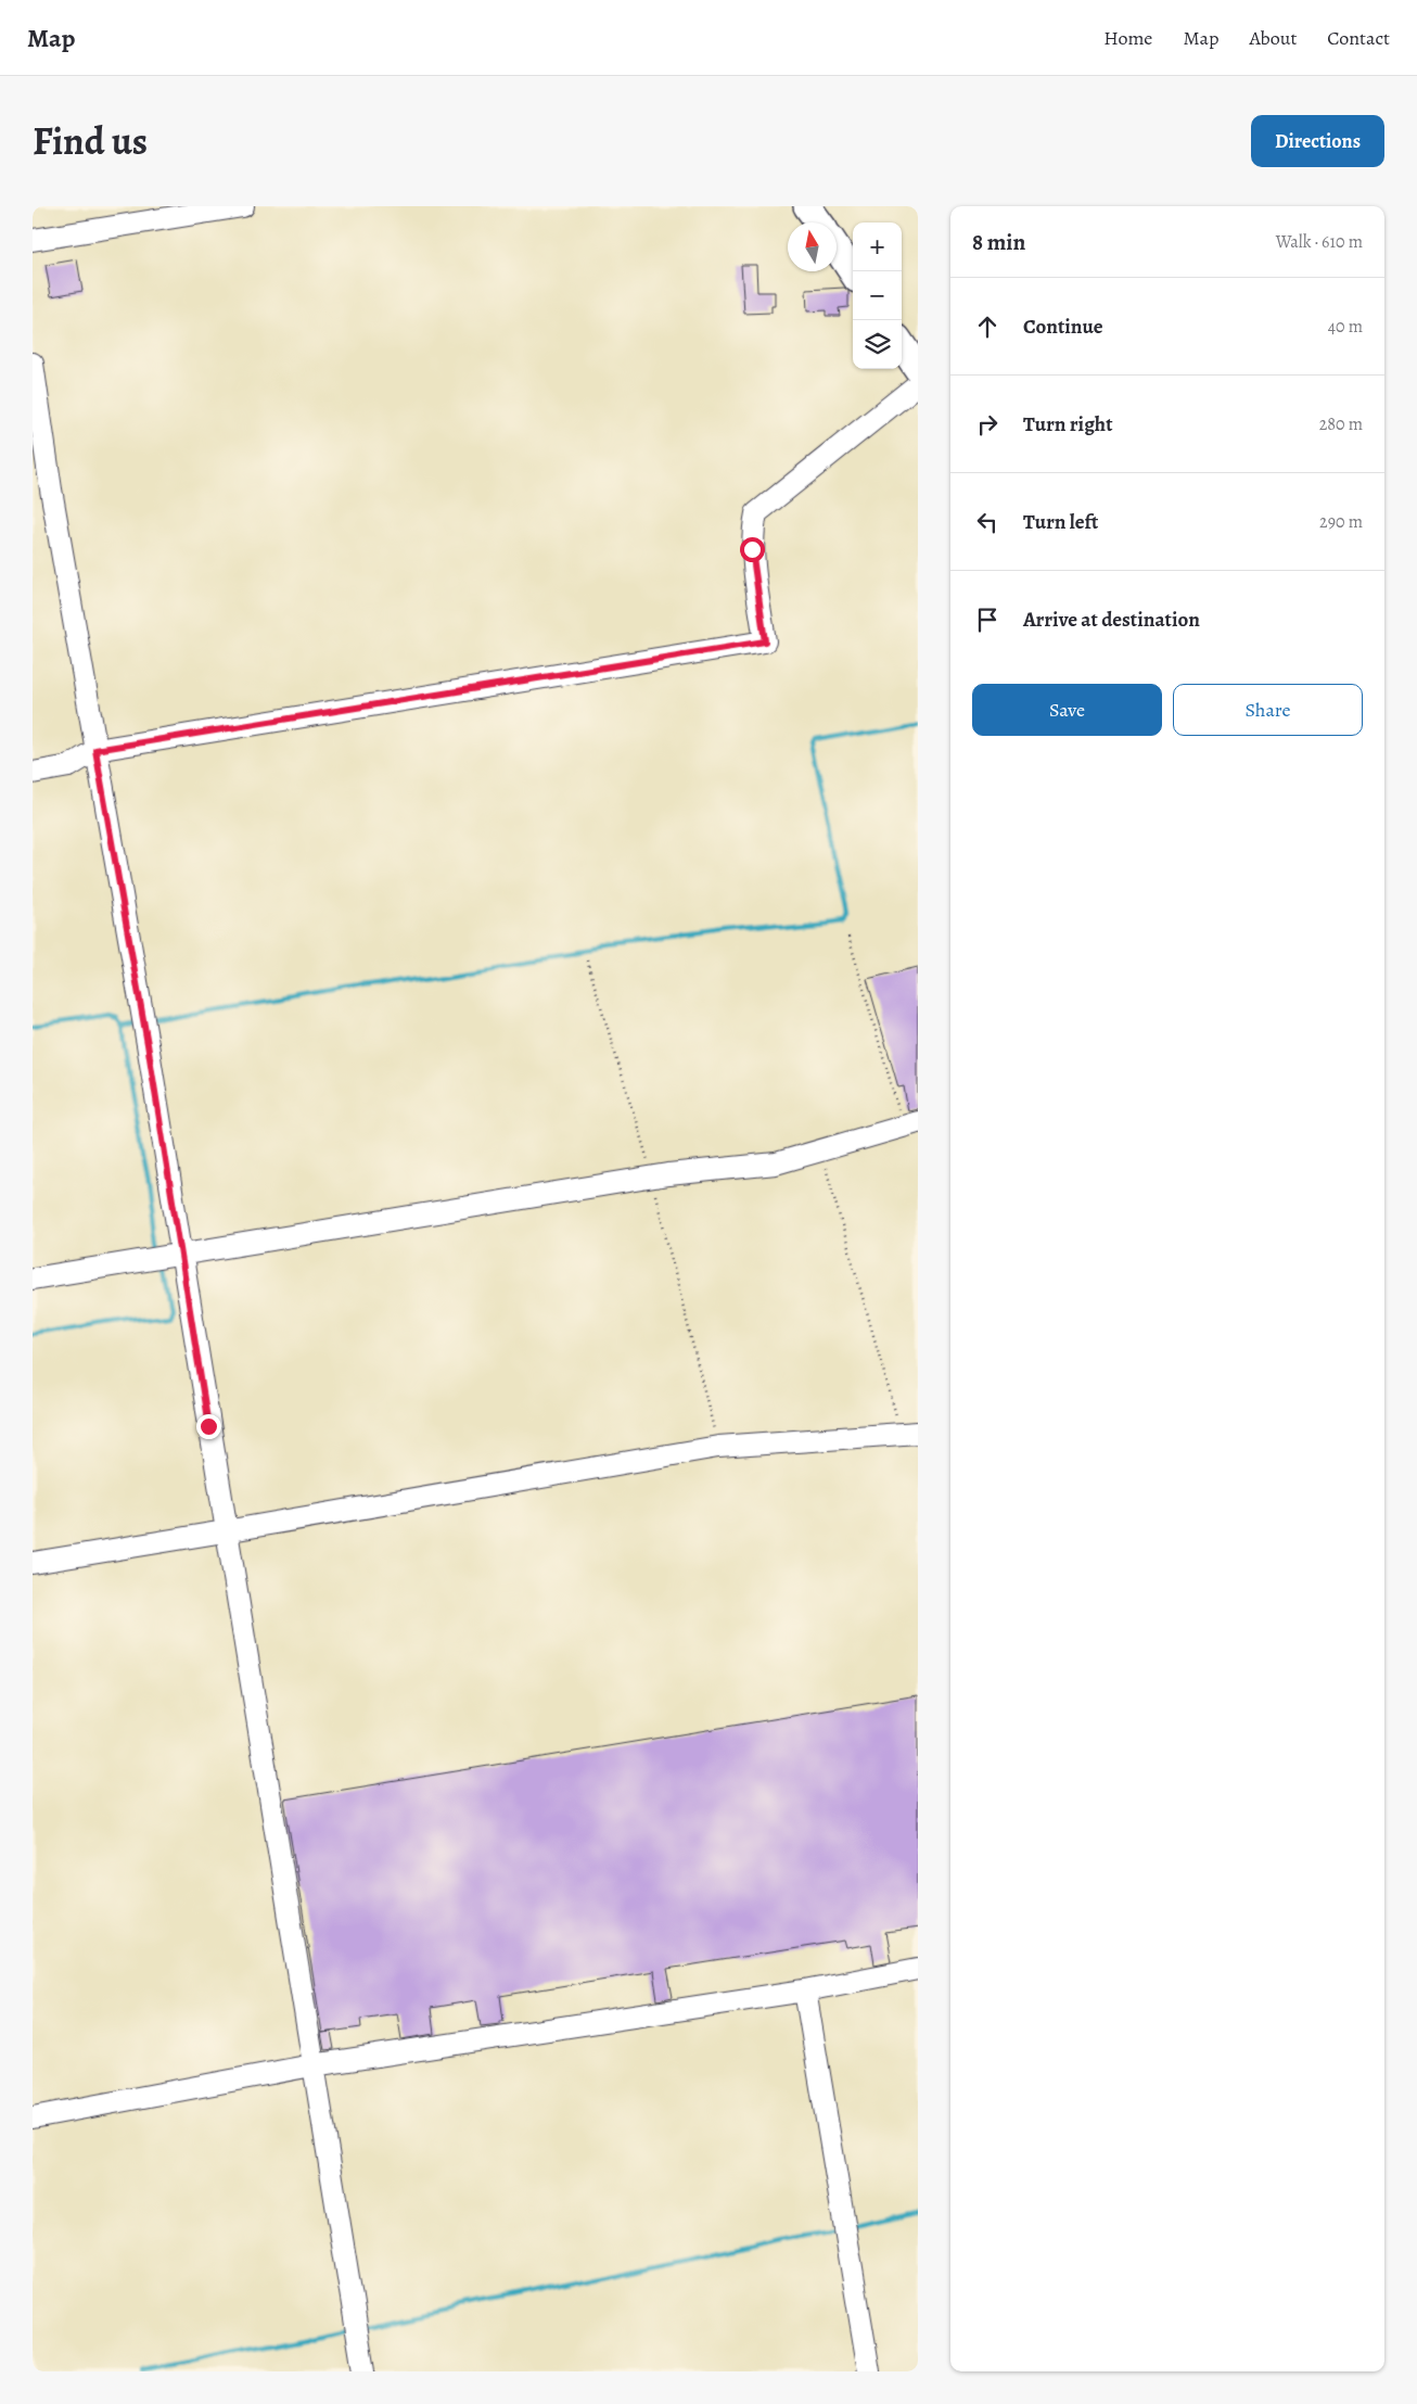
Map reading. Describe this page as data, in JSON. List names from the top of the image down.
{
  "north": "top",
  "page": {
    "header": "Map",
    "nav": [
      "Home",
      "Map",
      "About",
      "Contact"
    ],
    "title": "Find us",
    "buttons": [
      "Directions",
      ["Save", "Share"]
    ],
    "heading": ["8 min", "Walk · 610 m"],
    "map_buttons": ["+", "−"],
    "list": [
      ["Continue", "40 m"],
      ["Turn right", "280 m"],
      ["Turn left", "290 m"],
      "Arrive at destination"
    ]
  }
}
